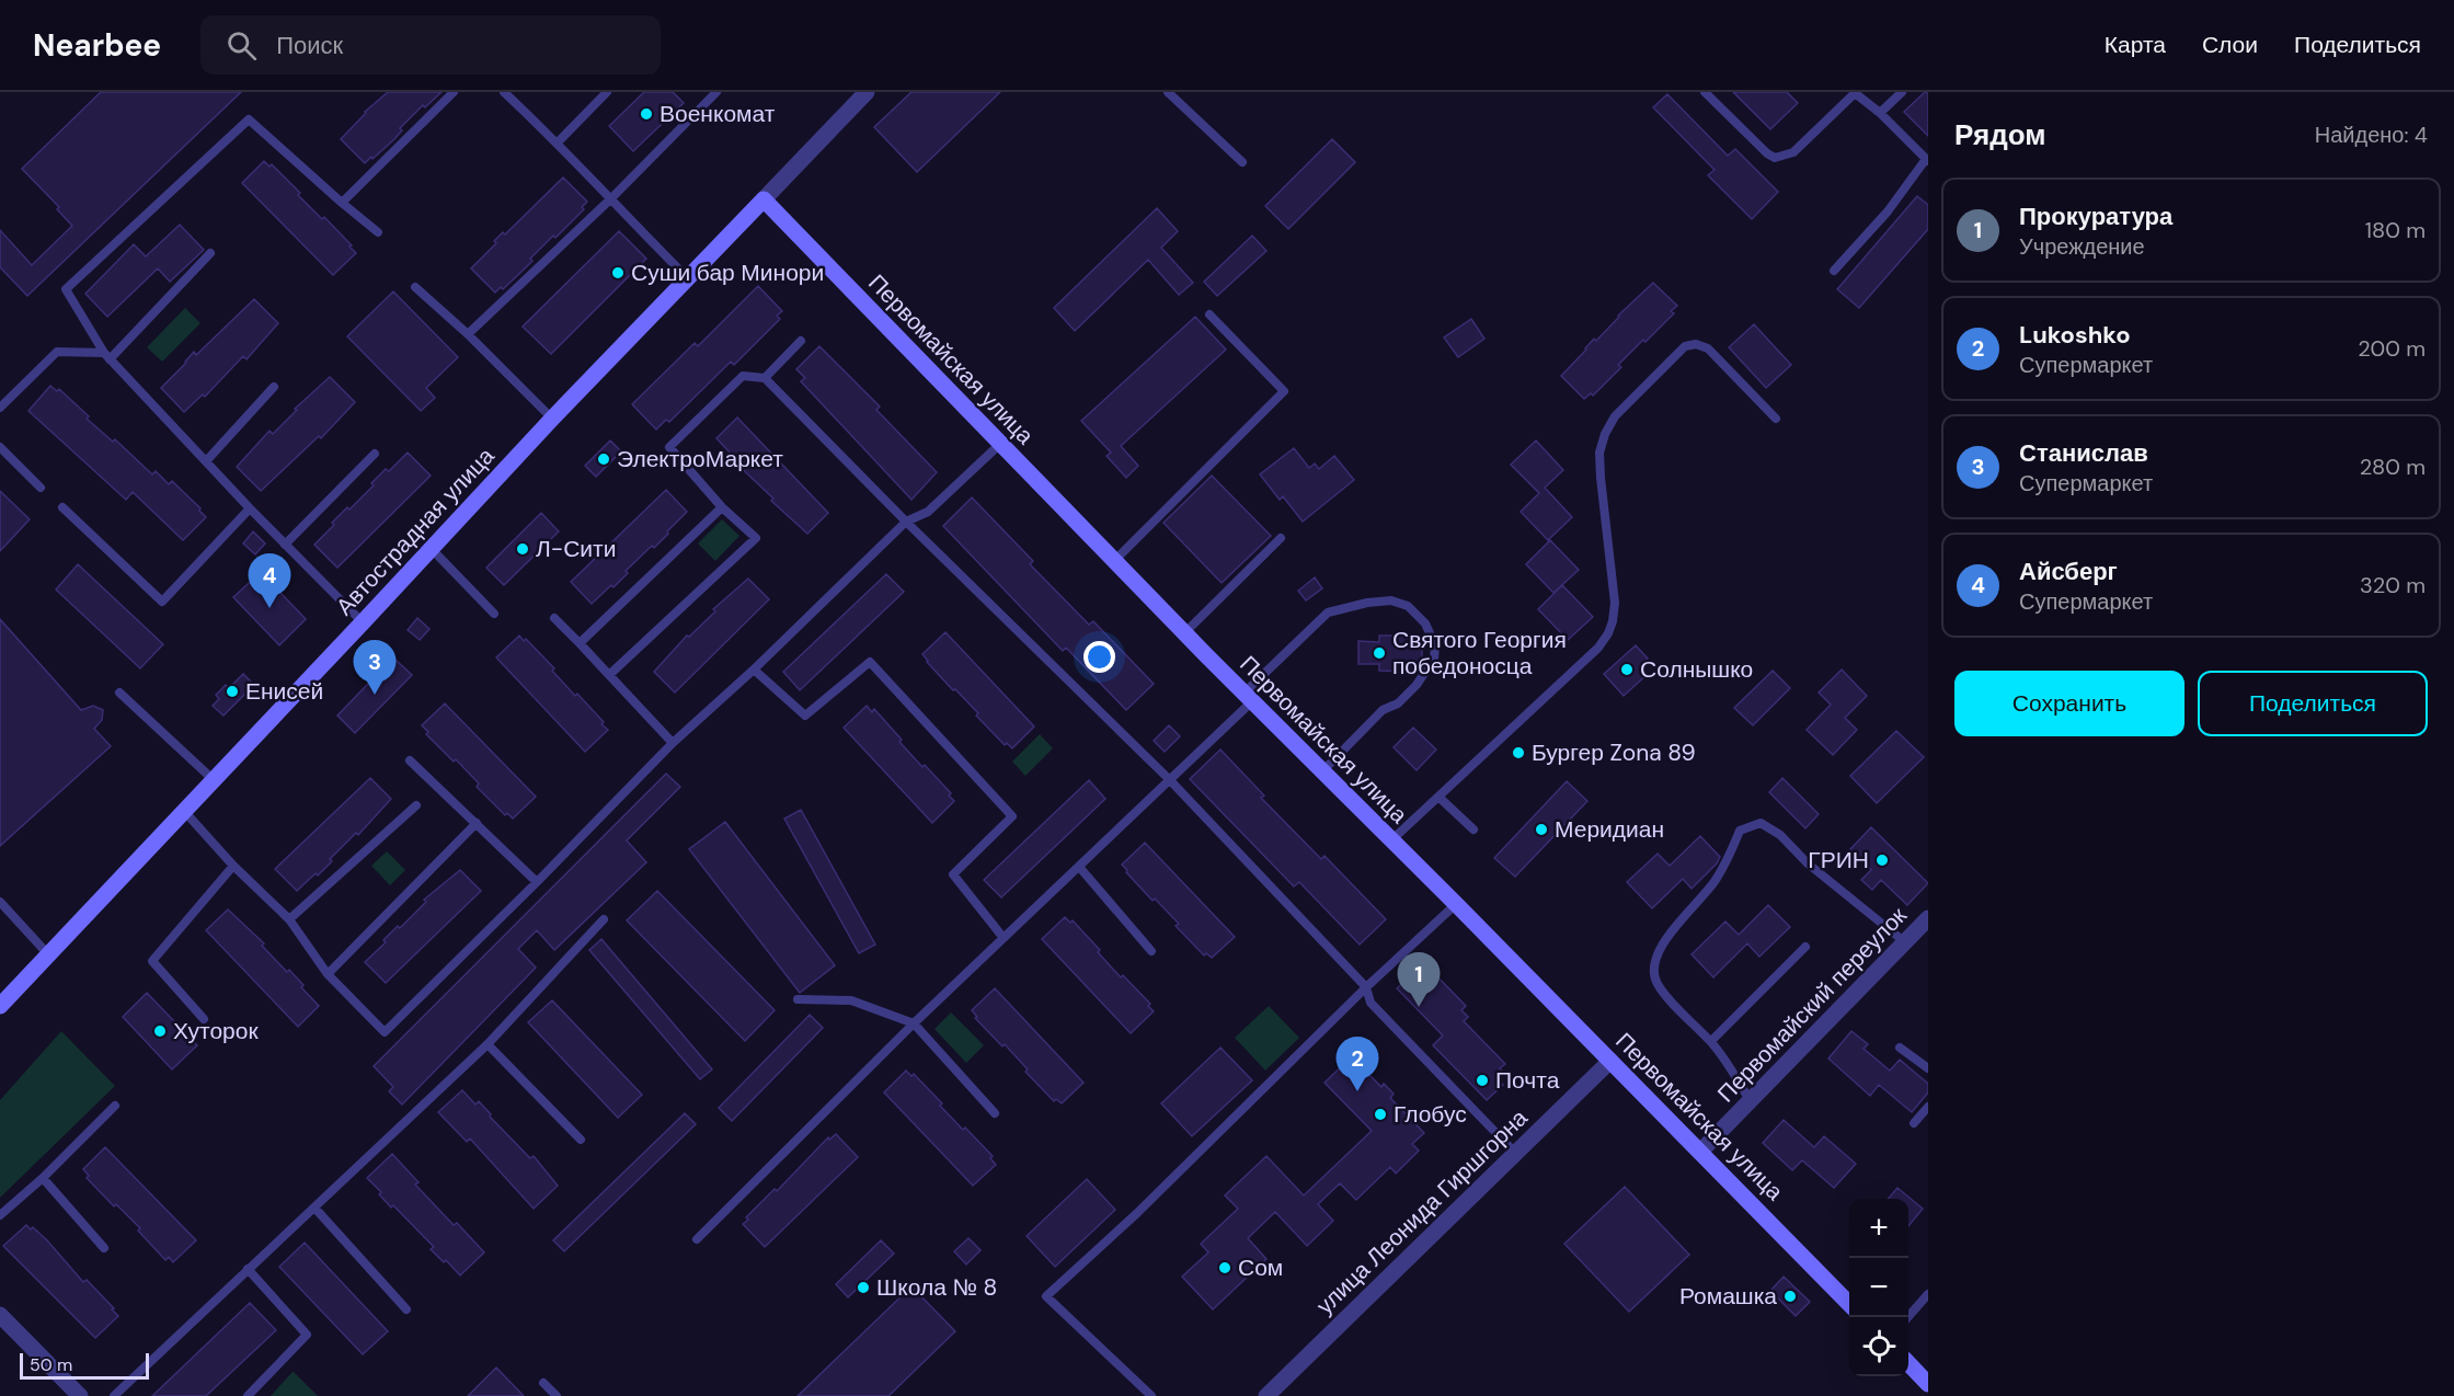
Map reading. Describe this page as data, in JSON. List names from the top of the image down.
{
  "streets": {
    "main road": ["Первомайская улица", "Автострадная улица"],
    "street": ["Первомайский переулок", "улица Леонида Гиршгорна"]
  },
  "crossings": [
    ["Первомайская улица", "Автострадная улица"],
    ["Первомайская улица", "Первомайский переулок"],
    ["Первомайская улица", "улица Леонида Гиршгорна"]
  ],
  "places": [
    "Военкомат",
    "Суши бар Минори",
    "ЭлектроМаркет",
    "Л-Сити",
    "Святого Георгия победоносца",
    "Солнышко",
    "Енисей",
    "Бургер Zona 89",
    "Меридиан",
    "ГРИН",
    "Хуторок",
    "Почта",
    "Глобус",
    "Сом",
    "Школа № 8",
    "Ромашка"
  ],
  "scale_bar": "50 m",
  "page": {
    "header": "Nearbee",
    "search": "Поиск",
    "nav": ["Карта", "Слои", "Поделиться"],
    "heading": ["Рядом", "Найдено: 4"],
    "list": [
      {
        "mark": "1",
        "name": "Прокуратура",
        "note": "Учреждение",
        "value": "180 m"
      },
      {
        "mark": "2",
        "name": "Lukoshko",
        "note": "Супермаркет",
        "value": "200 m"
      },
      {
        "mark": "3",
        "name": "Станислав",
        "note": "Супермаркет",
        "value": "280 m"
      },
      {
        "mark": "4",
        "name": "Айсберг",
        "note": "Супермаркет",
        "value": "320 m"
      }
    ],
    "pins": [
      "4",
      "3",
      "1",
      "2"
    ],
    "buttons": ["Сохранить", "Поделиться"],
    "map_buttons": ["+", "−"],
    "scale": "50 m"
  }
}
